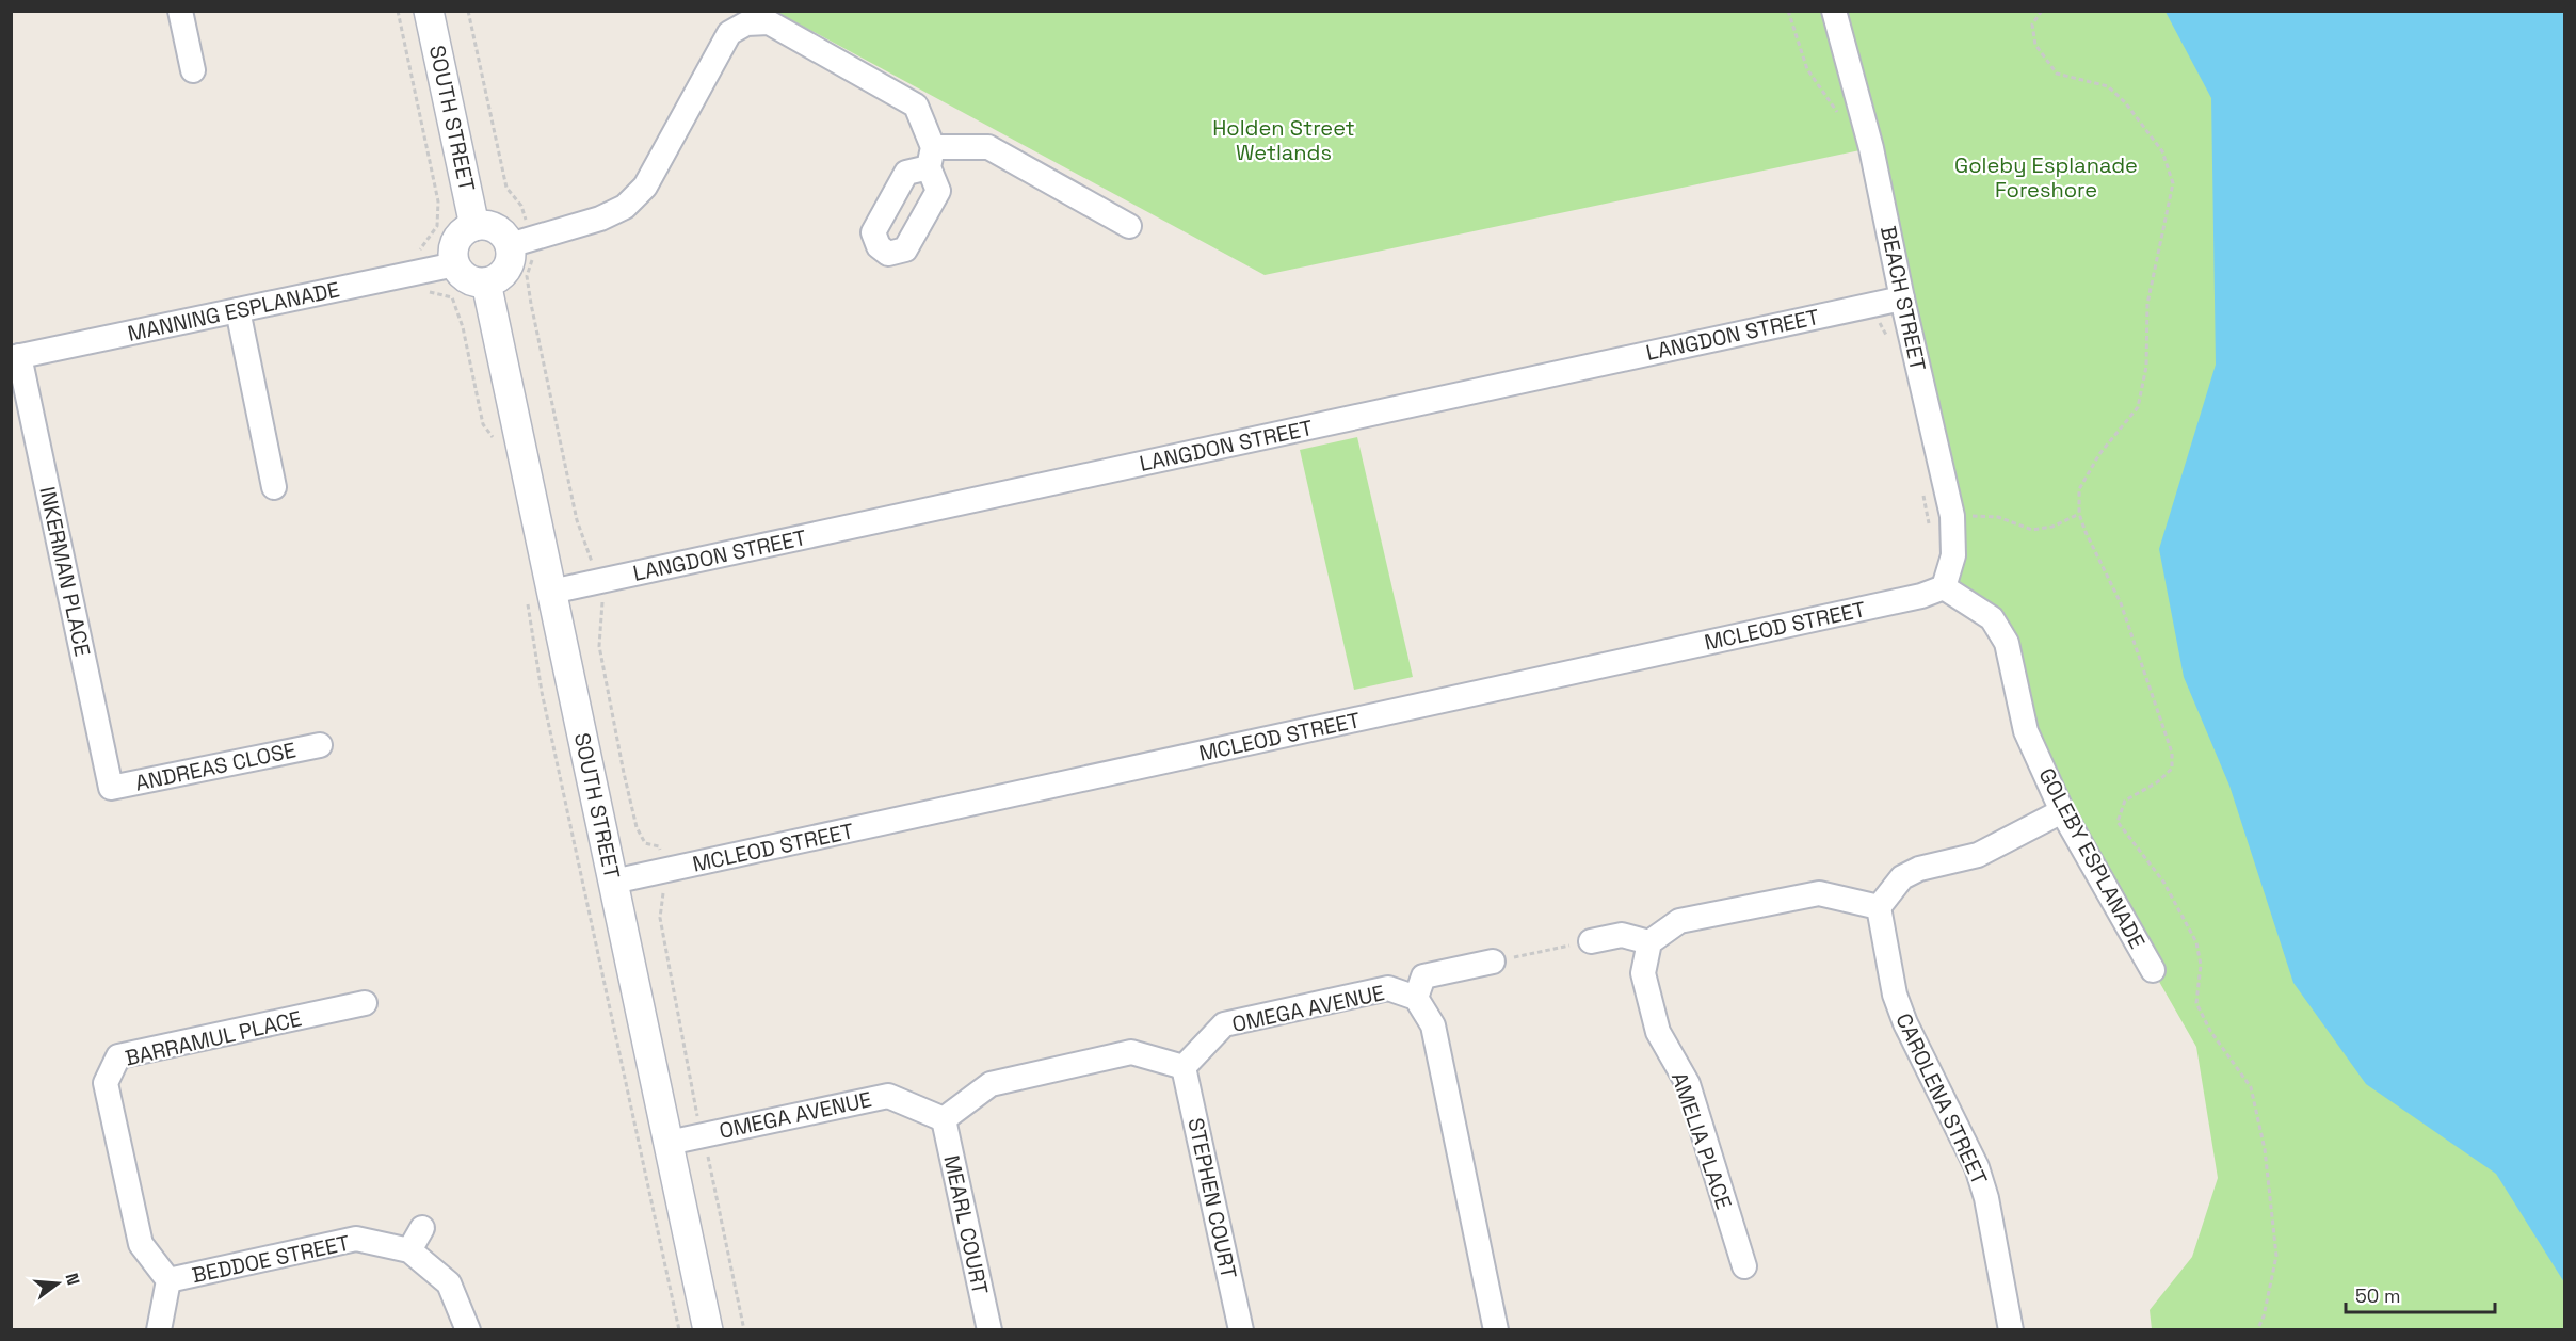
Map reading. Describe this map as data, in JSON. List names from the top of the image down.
{
  "streets": {
    "street": [
      "SOUTH STREET",
      "BEACH STREET",
      "MANNING ESPLANADE",
      "LANGDON STREET",
      "INKERMAN PLACE",
      "MCLEOD STREET",
      "ANDREAS CLOSE",
      "GOLEBY ESPLANADE",
      "OMEGA AVENUE",
      "BARRAMUL PLACE",
      "CAROLENA STREET",
      "AMELIA PLACE",
      "STEPHEN COURT",
      "MEARL COURT",
      "BEDDOE STREET"
    ]
  },
  "crossings": [
    ["SOUTH STREET", "MANNING ESPLANADE"],
    ["SOUTH STREET", "LANGDON STREET"],
    ["SOUTH STREET", "MCLEOD STREET"],
    ["SOUTH STREET", "OMEGA AVENUE"],
    ["BEACH STREET", "LANGDON STREET"],
    ["BEACH STREET", "MCLEOD STREET"],
    ["BEACH STREET", "GOLEBY ESPLANADE"],
    ["MANNING ESPLANADE", "INKERMAN PLACE"],
    ["INKERMAN PLACE", "ANDREAS CLOSE"],
    ["MCLEOD STREET", "GOLEBY ESPLANADE"],
    ["OMEGA AVENUE", "STEPHEN COURT"],
    ["OMEGA AVENUE", "MEARL COURT"],
    ["BARRAMUL PLACE", "BEDDOE STREET"]
  ],
  "parks": ["Holden Street Wetlands", "Goleby Esplanade Foreshore"],
  "scale_bar": "50 m",
  "north": "right"
}
